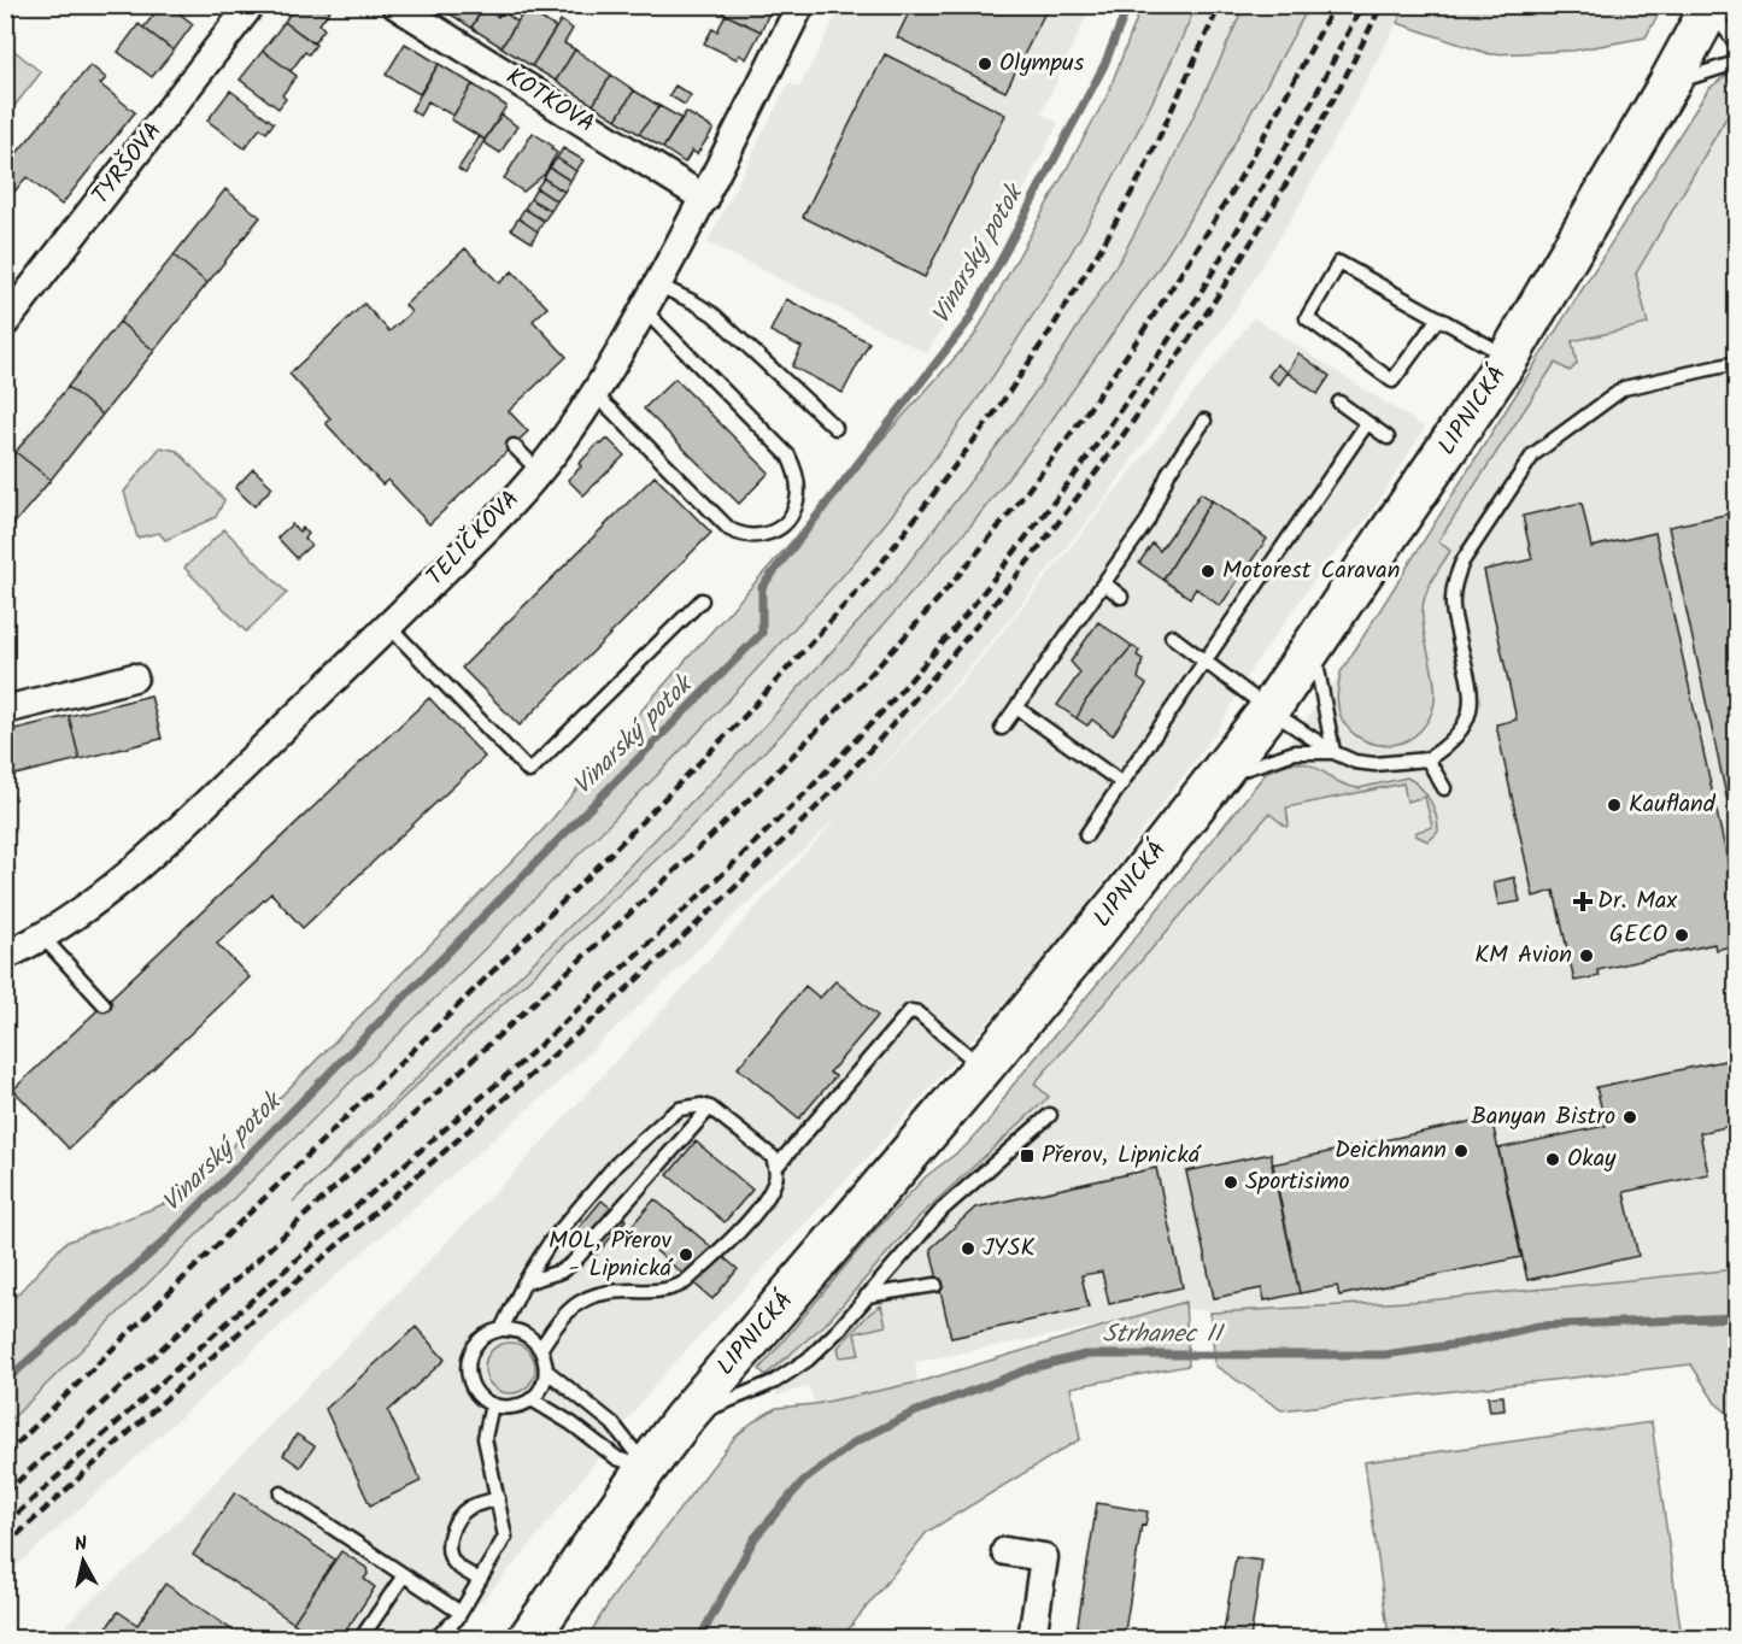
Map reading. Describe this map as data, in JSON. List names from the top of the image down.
{
  "streets": {
    "main road": ["LIPNICKÁ"],
    "street": ["KOTKOVA", "TYRŠOVA", "TELIČKOVA"]
  },
  "crossings": [
    ["KOTKOVA", "TELIČKOVA"]
  ],
  "water": ["Vinarský potok", "Strhanec II"],
  "places": {
    "other": [
      "Olympus",
      "Motorest Caravan",
      "Kaufland",
      "GECO",
      "KM Avion",
      "Banyan Bistro",
      "Deichmann",
      "Okay",
      "Sportisimo",
      "JYSK",
      "MOL, Přerov - Lipnická"
    ],
    "health": ["Dr. Max"],
    "transit": ["Přerov, Lipnická"]
  },
  "north": "top"
}
